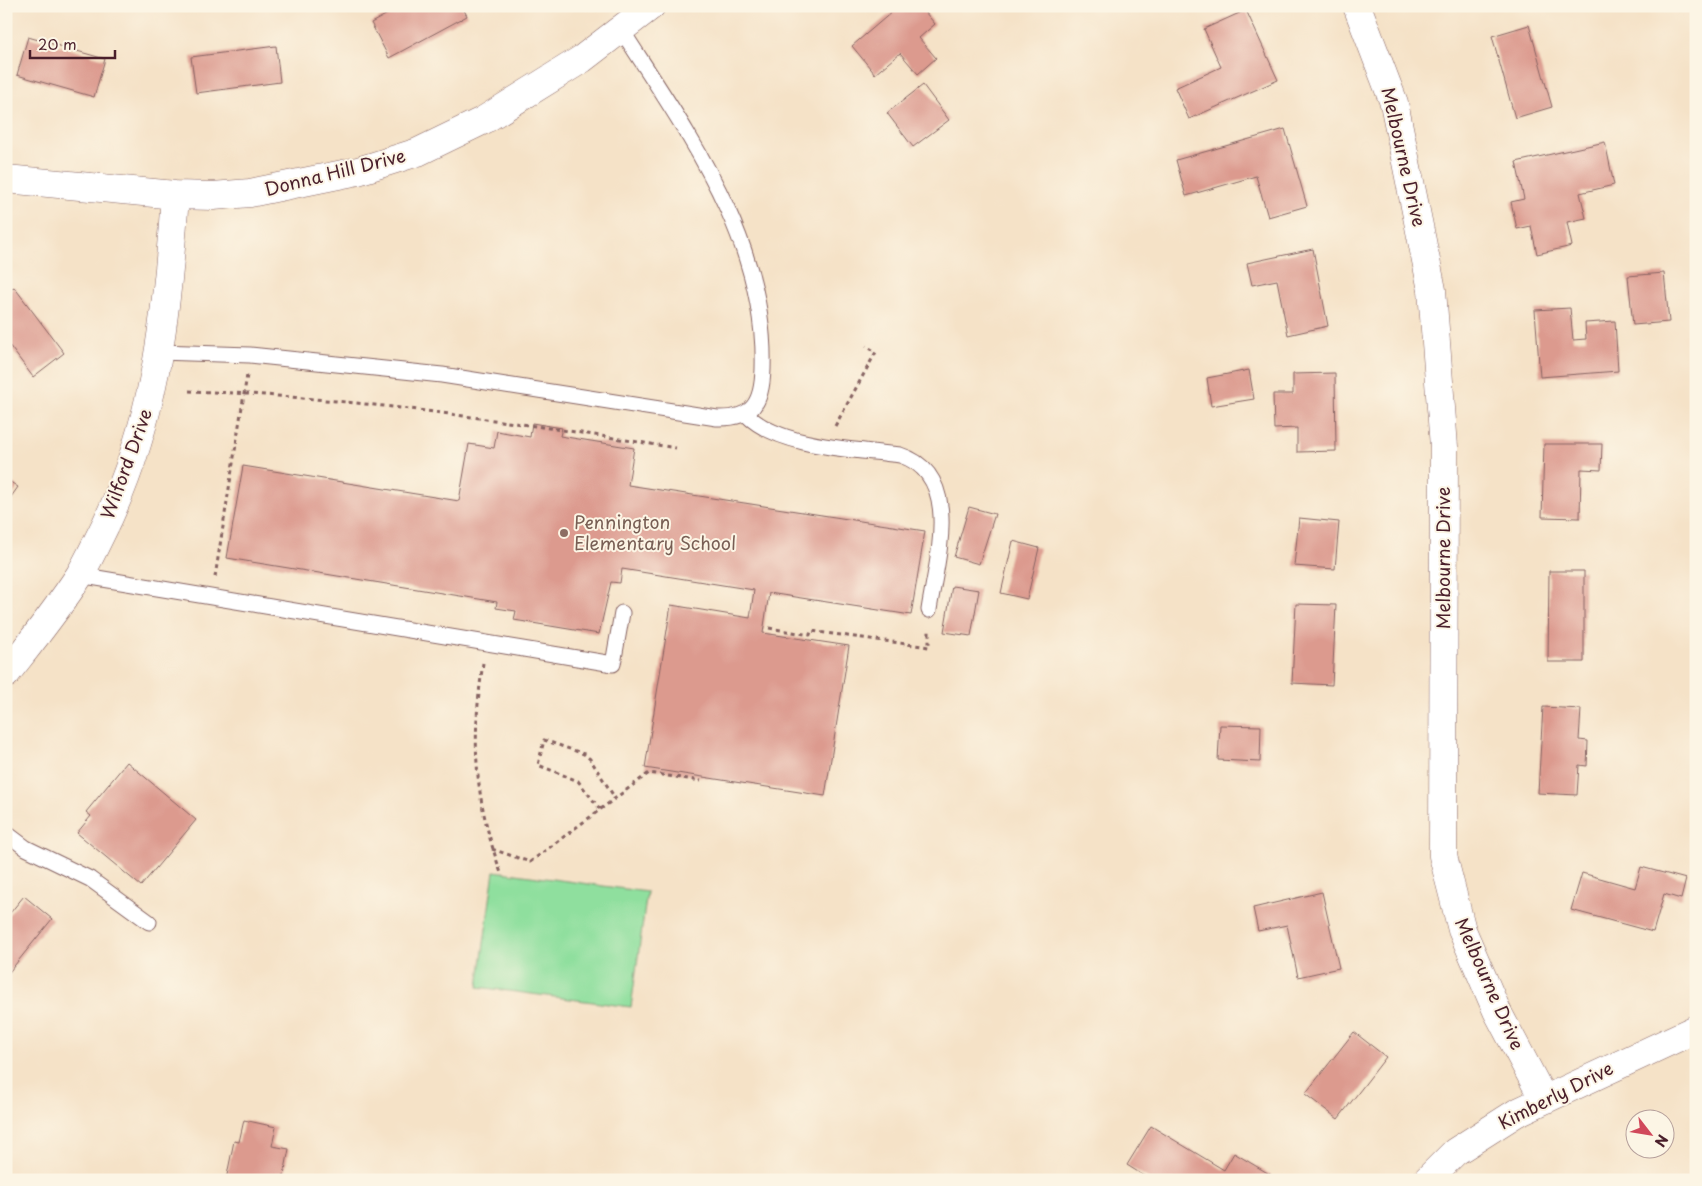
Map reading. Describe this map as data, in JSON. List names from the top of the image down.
{
  "streets": {
    "street": [
      "Melbourne Drive",
      "Donna Hill Drive",
      "Wilford Drive",
      "Kimberly Drive"
    ]
  },
  "crossings": [
    ["Melbourne Drive", "Kimberly Drive"],
    ["Donna Hill Drive", "Wilford Drive"]
  ],
  "places": ["Pennington Elementary School"],
  "scale_bar": "20 m",
  "north": "bottom right"
}
